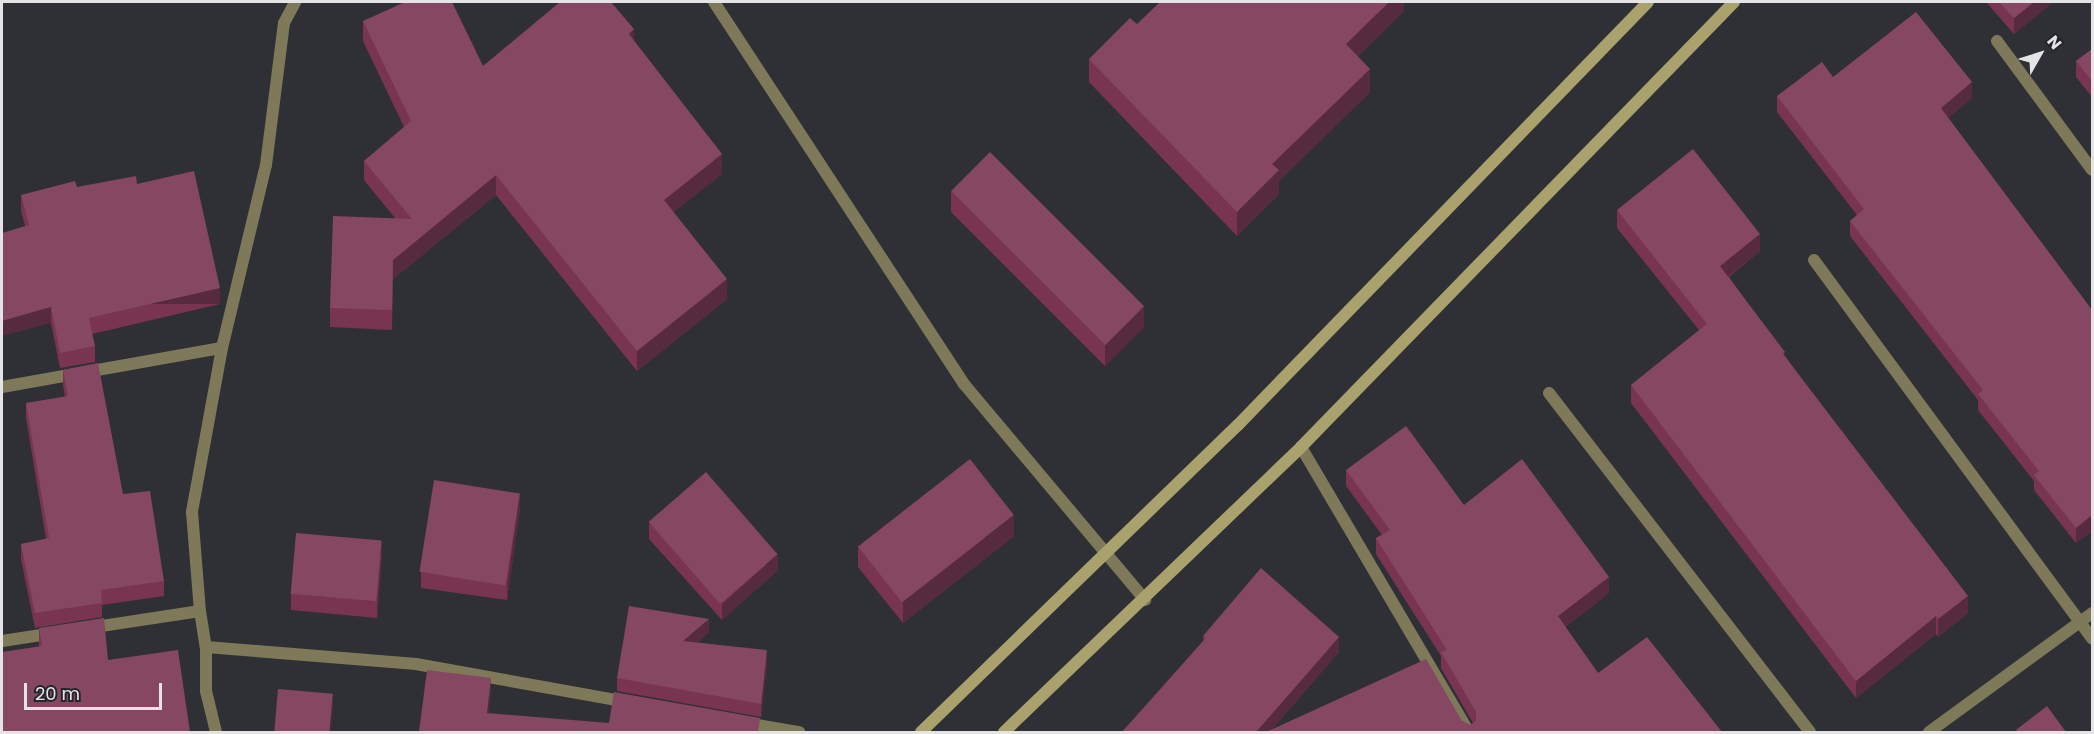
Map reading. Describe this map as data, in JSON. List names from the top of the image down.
{
  "scale_bar": "20 m",
  "north": "top right"
}
